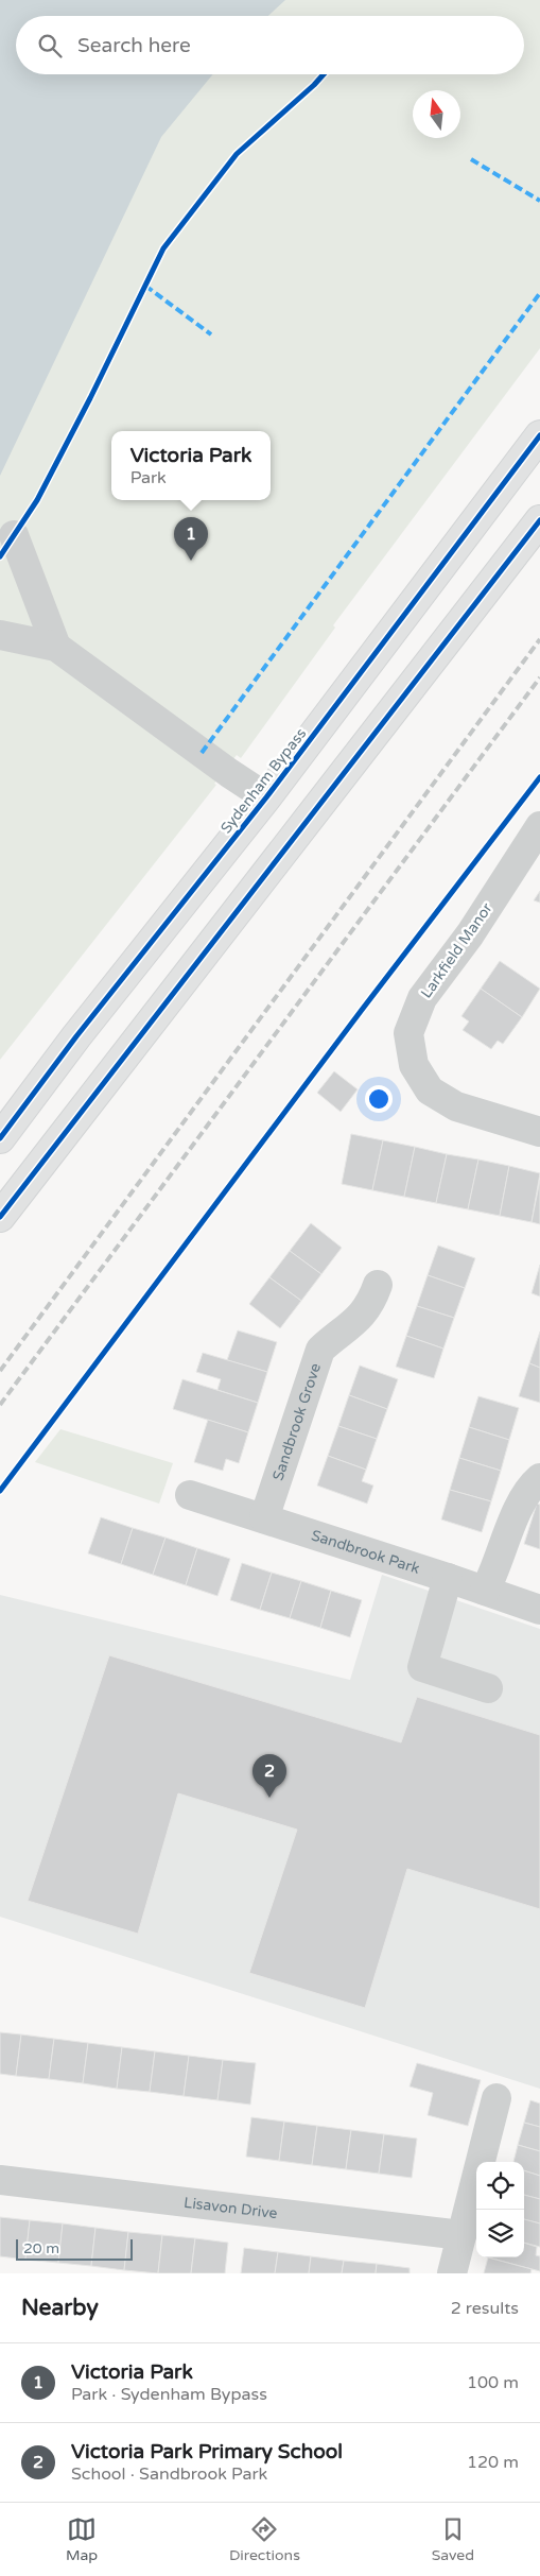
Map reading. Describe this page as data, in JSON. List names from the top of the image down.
{
  "streets": {
    "highway": ["Sydenham Bypass"],
    "street": [
      "Larkfield Manor",
      "Sandbrook Grove",
      "Sandbrook Park",
      "Lisavon Drive"
    ]
  },
  "crossings": [
    ["Sandbrook Grove", "Sandbrook Park"]
  ],
  "scale_bar": "20 m",
  "north": "top",
  "page": {
    "search": "Search here",
    "popup": ["Victoria Park", "Park"],
    "pins": ["1", "2"],
    "scale": "20 m",
    "heading": ["Nearby", "2 results"],
    "list": [
      {
        "mark": "1",
        "name": "Victoria Park",
        "note": "Park · Sydenham Bypass",
        "value": "100 m"
      },
      {
        "mark": "2",
        "name": "Victoria Park Primary School",
        "note": "School · Sandbrook Park",
        "value": "120 m"
      }
    ],
    "nav": ["Map", "Directions", "Saved"]
  }
}
